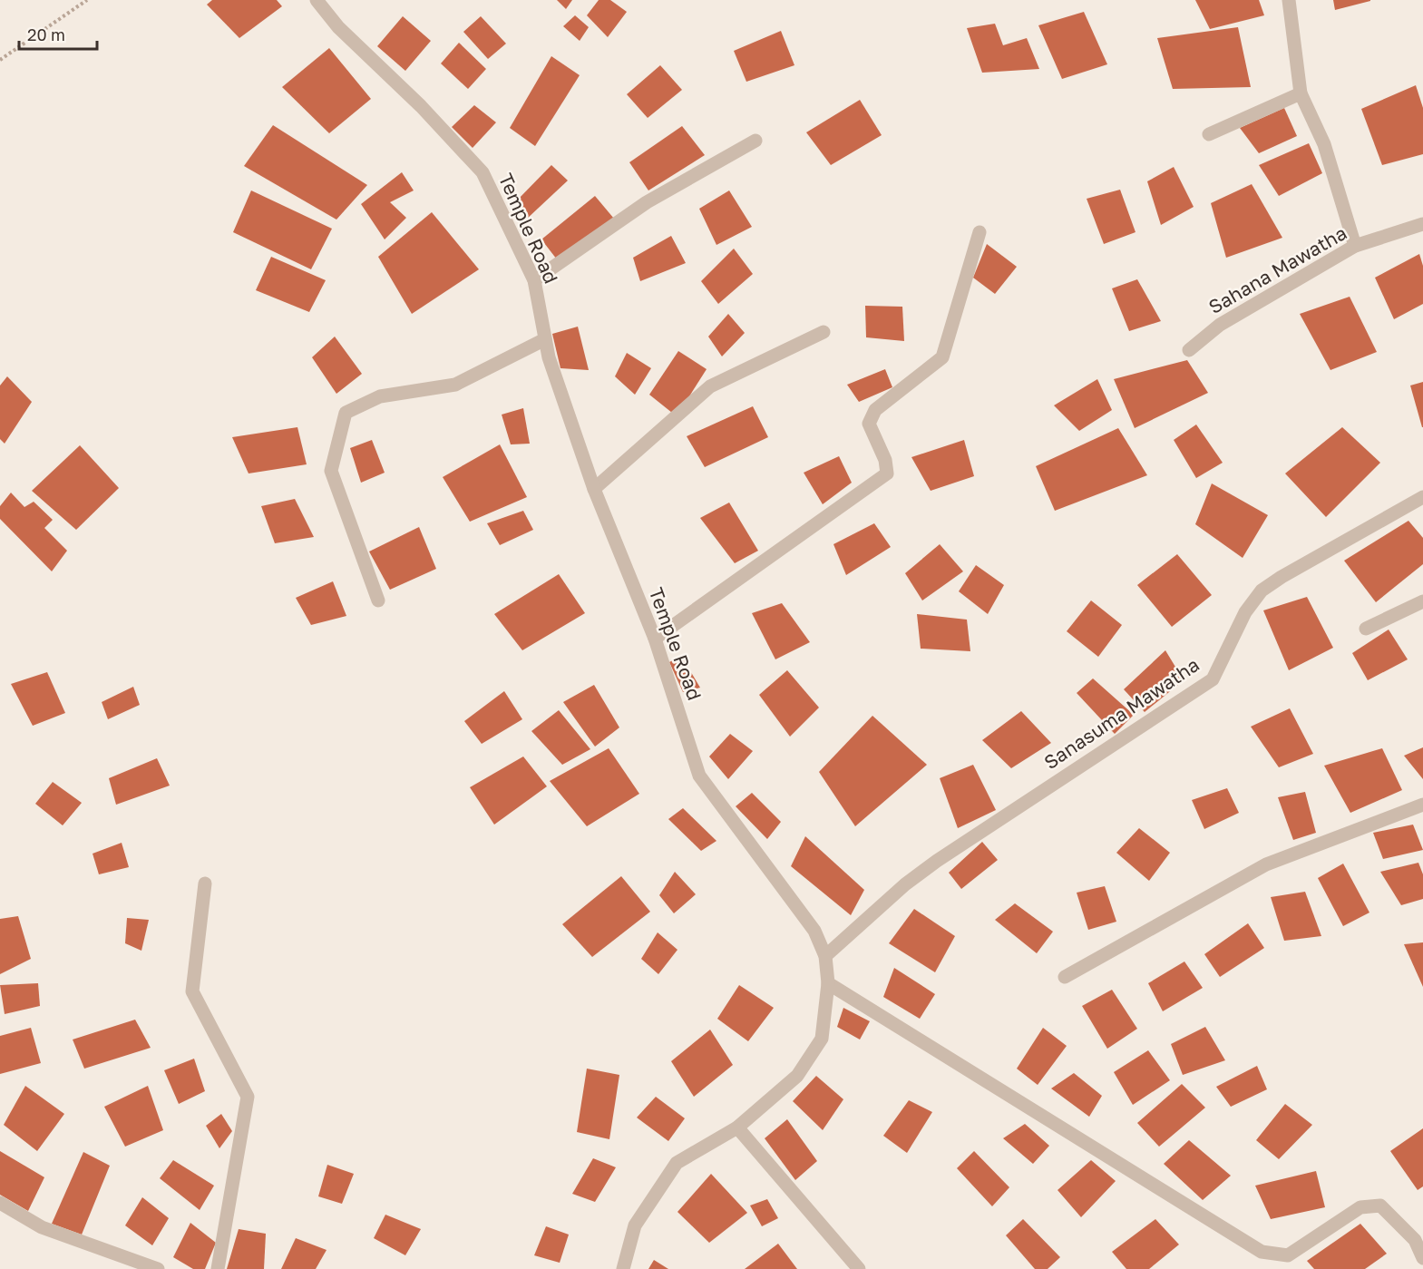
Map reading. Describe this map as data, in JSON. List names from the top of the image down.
{
  "streets": {
    "street": ["Temple Road", "Sahana Mawatha", "Sanasuma Mawatha"]
  },
  "crossings": [
    ["Temple Road", "Sanasuma Mawatha"]
  ],
  "scale_bar": "20 m"
}
